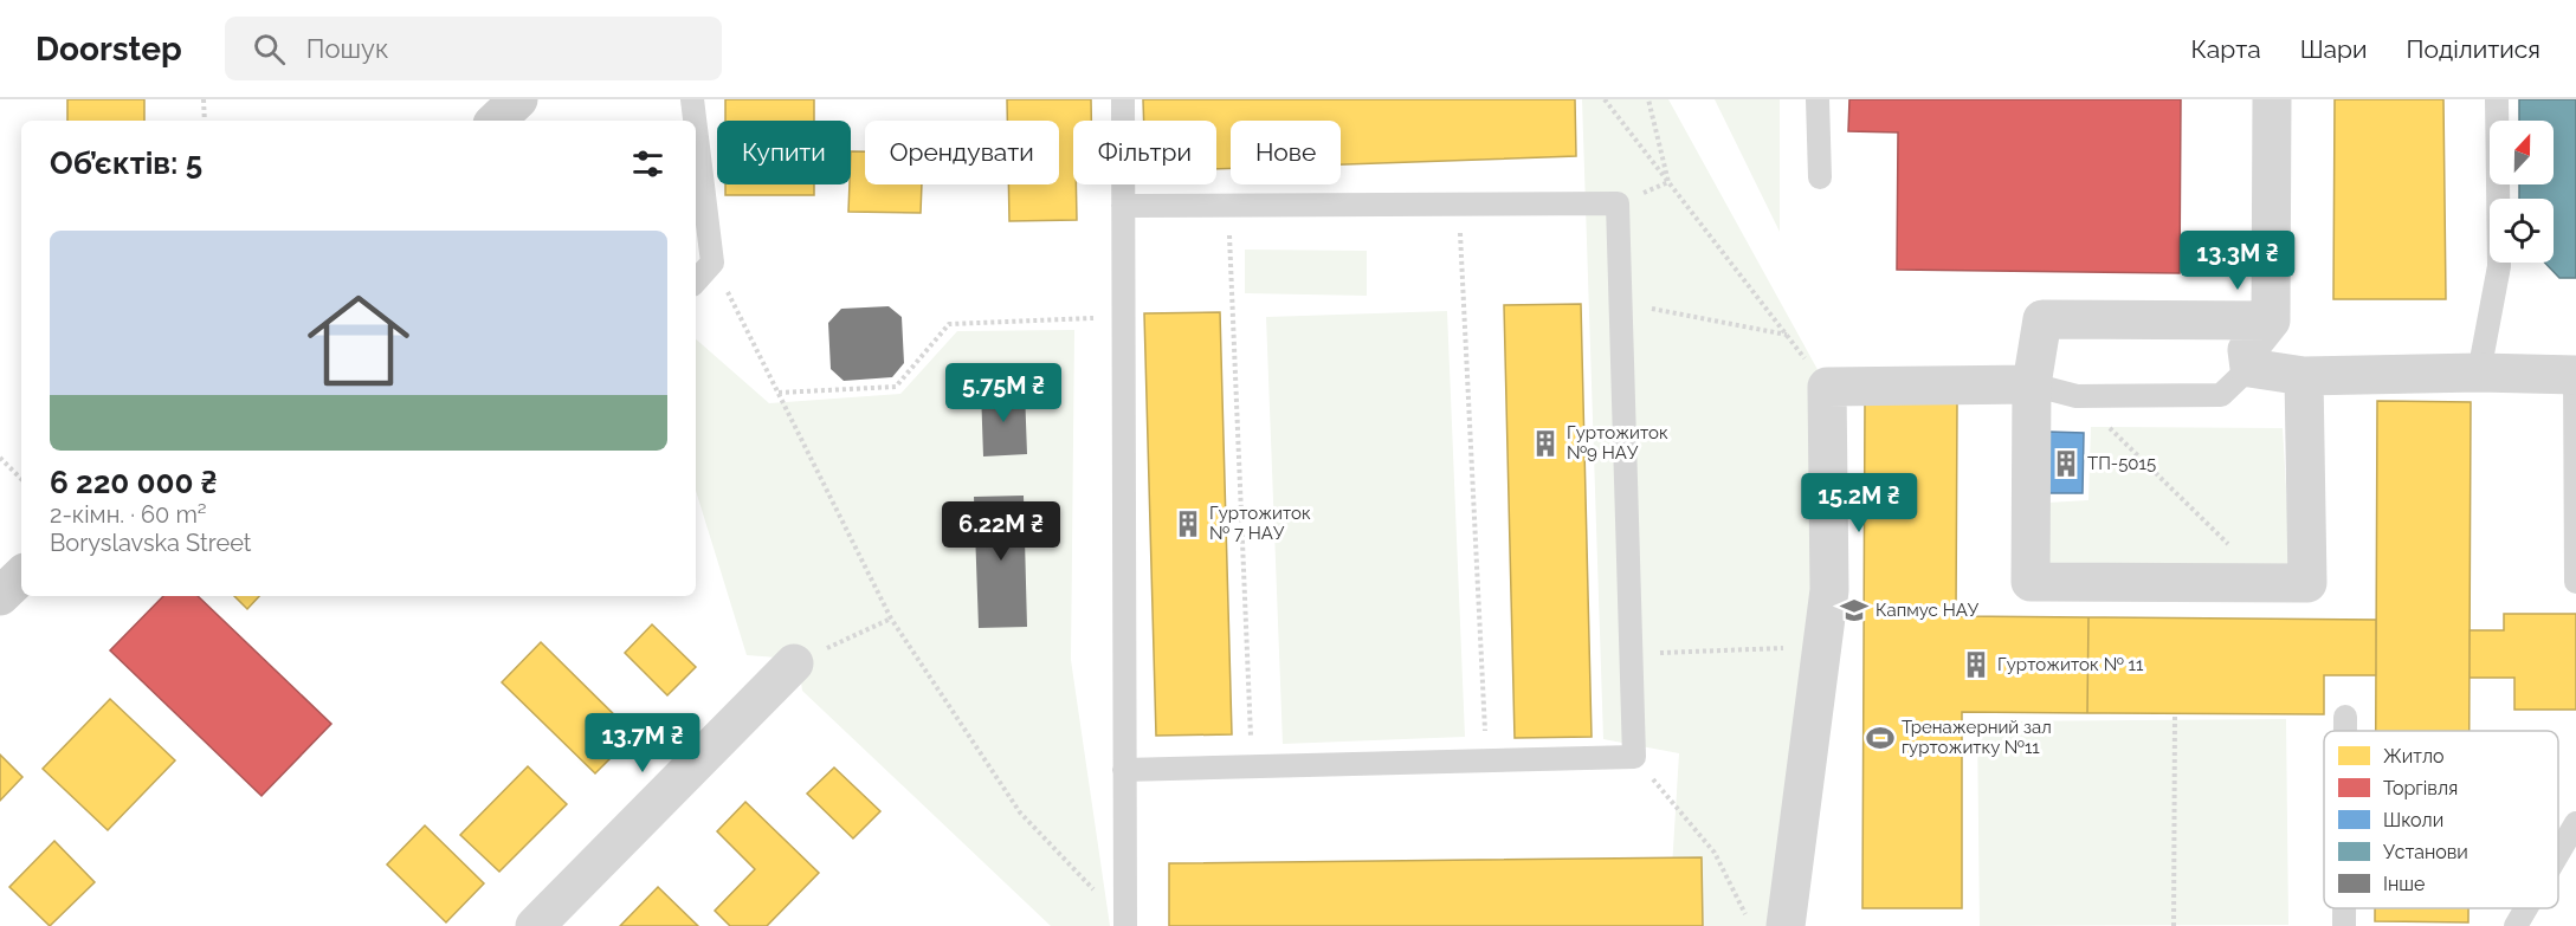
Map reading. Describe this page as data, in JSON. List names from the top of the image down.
{
  "places": {
    "building": [
      "Гуртожиток №9 НАУ",
      "ТП-5015",
      "Гуртожиток № 7 НАУ",
      "Гуртожиток № 11"
    ],
    "school or university": ["Капмус НАУ"],
    "sports": ["Тренажерний зал гуртожитку №11"]
  },
  "legend": [
    "Житло",
    "Торгівля",
    "Школи",
    "Установи",
    "Інше"
  ],
  "north": "top",
  "page": {
    "header": "Doorstep",
    "search": "Пошук",
    "nav": ["Карта", "Шари", "Поділитися"],
    "chip": [
      "Купити",
      "Орендувати",
      "Фільтри",
      "Нове"
    ],
    "heading": "Об’єктів: 5",
    "list": [
      {
        "name": "6 220 000 ₴",
        "note": "2-кімн. · 60 m² · Boryslavska Street"
      }
    ],
    "price": [
      "13.3M ₴",
      "5.75M ₴",
      "15.2M ₴",
      "6.22M ₴",
      "13.7M ₴"
    ]
  }
}
